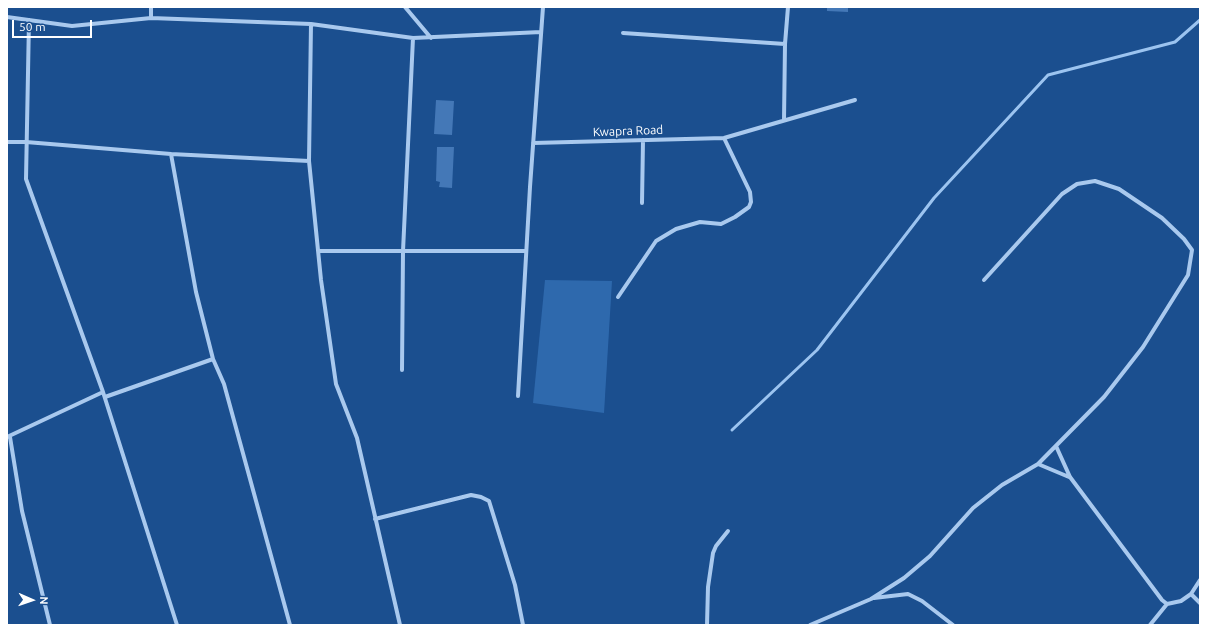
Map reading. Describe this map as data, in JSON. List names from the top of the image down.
{
  "streets": {
    "street": ["Kwapra Road"]
  },
  "scale_bar": "50 m",
  "north": "right"
}
